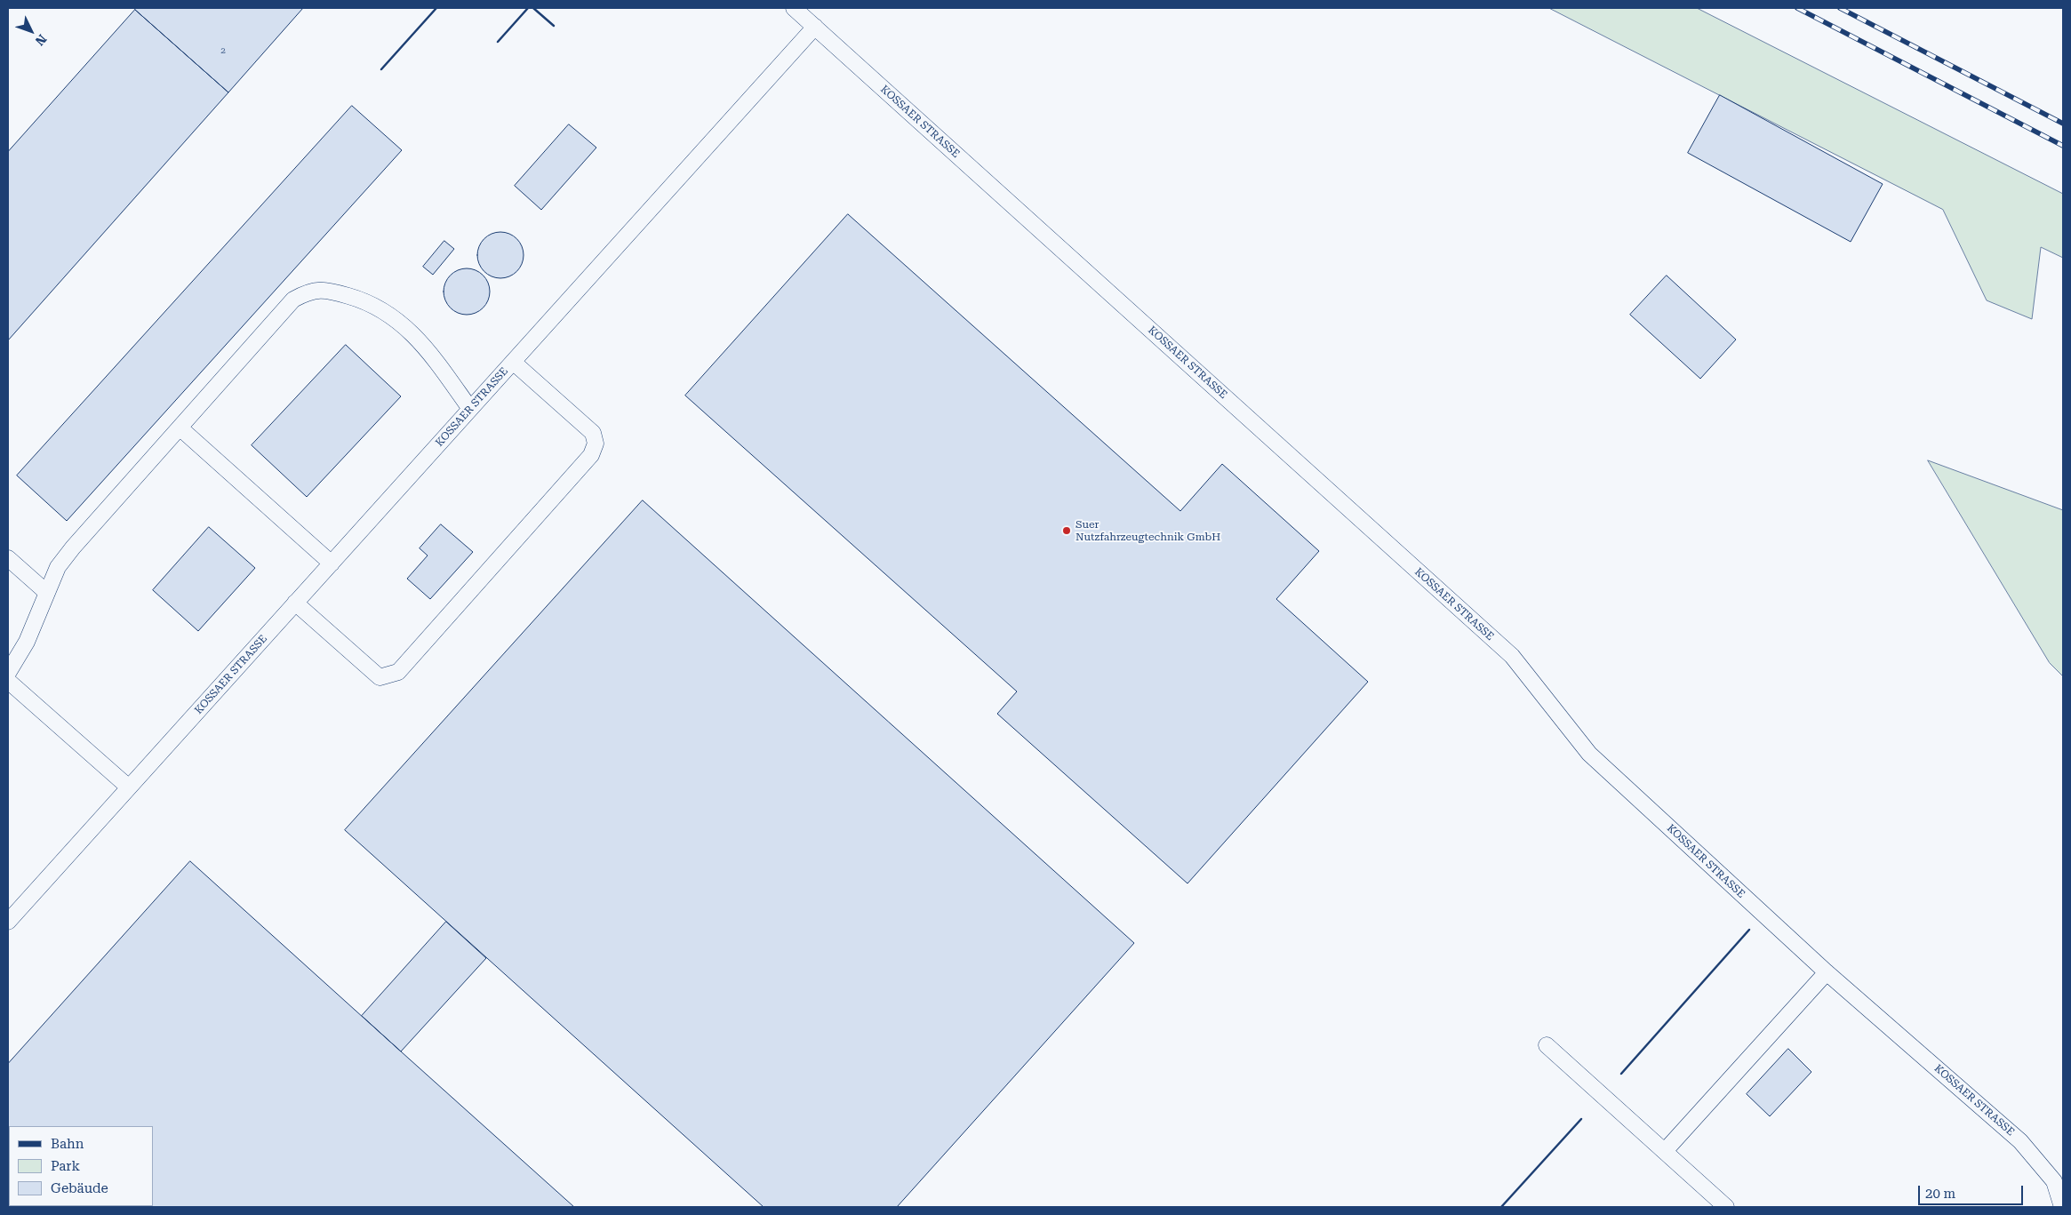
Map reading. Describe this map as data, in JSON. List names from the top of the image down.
{
  "streets": {
    "lane": ["KOSSAER STRASSE"]
  },
  "places": ["Suer Nutzfahrzeugtechnik GmbH"],
  "house_numbers": ["2"],
  "legend": ["Bahn", "Park", "Gebäude"],
  "scale_bar": "20 m",
  "north": "bottom right"
}
